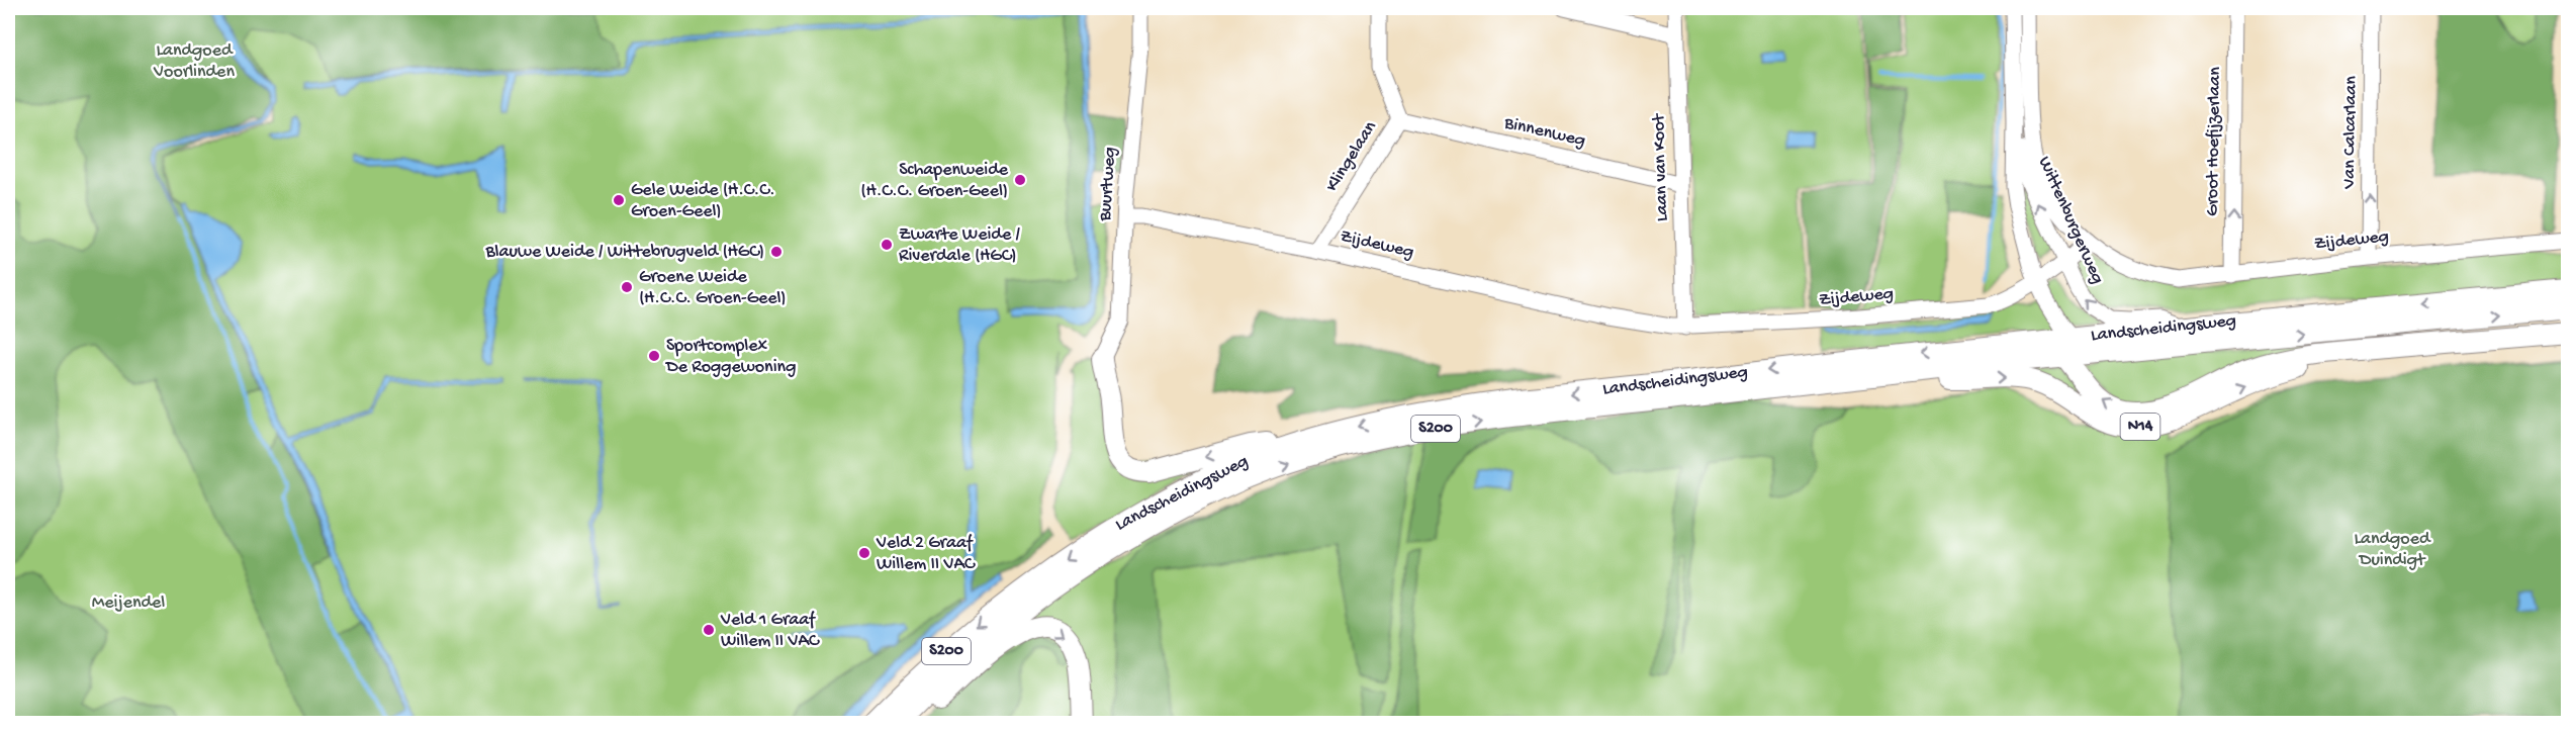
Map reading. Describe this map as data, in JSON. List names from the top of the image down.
{
  "streets": {
    "main road": ["Landscheidingsweg", "N14", "S200"],
    "street": [
      "Binnenweg",
      "Van Calcarlaan",
      "Groot Hoefijzerlaan",
      "Klingelaan",
      "Laan van Koot",
      "Buurtweg",
      "Wittenburgerweg",
      "Zijdeweg"
    ]
  },
  "crossings": [
    ["Binnenweg", "Klingelaan"],
    ["Binnenweg", "Laan van Koot"],
    ["Van Calcarlaan", "Zijdeweg"],
    ["Groot Hoefijzerlaan", "Zijdeweg"],
    ["Klingelaan", "Zijdeweg"],
    ["Laan van Koot", "Zijdeweg"],
    ["Buurtweg", "Zijdeweg"],
    ["Wittenburgerweg", "Zijdeweg"],
    ["Wittenburgerweg", "Landscheidingsweg"],
    ["Wittenburgerweg", "N14"],
    ["Landscheidingsweg", "N14"]
  ],
  "one_way": ["Van Calcarlaan", "Groot Hoefijzerlaan"],
  "parks": ["Landgoed Voorlinden", "Landgoed Duindigt", "Meijendel"],
  "places": [
    "Schapenweide (H.C.C. Groen-Geel)",
    "Gele Weide (H.C.C. Groen-Geel)",
    "Zwarte Weide / Riverdale (HGC)",
    "Blauwe Weide / Wittebrugveld (HGC)",
    "Groene Weide (H.C.C. Groen-Geel)",
    "Sportcomplex De Roggewoning",
    "Veld 2 Graaf Willem II VAC",
    "Veld 1 Graaf Willem II VAC"
  ]
}
